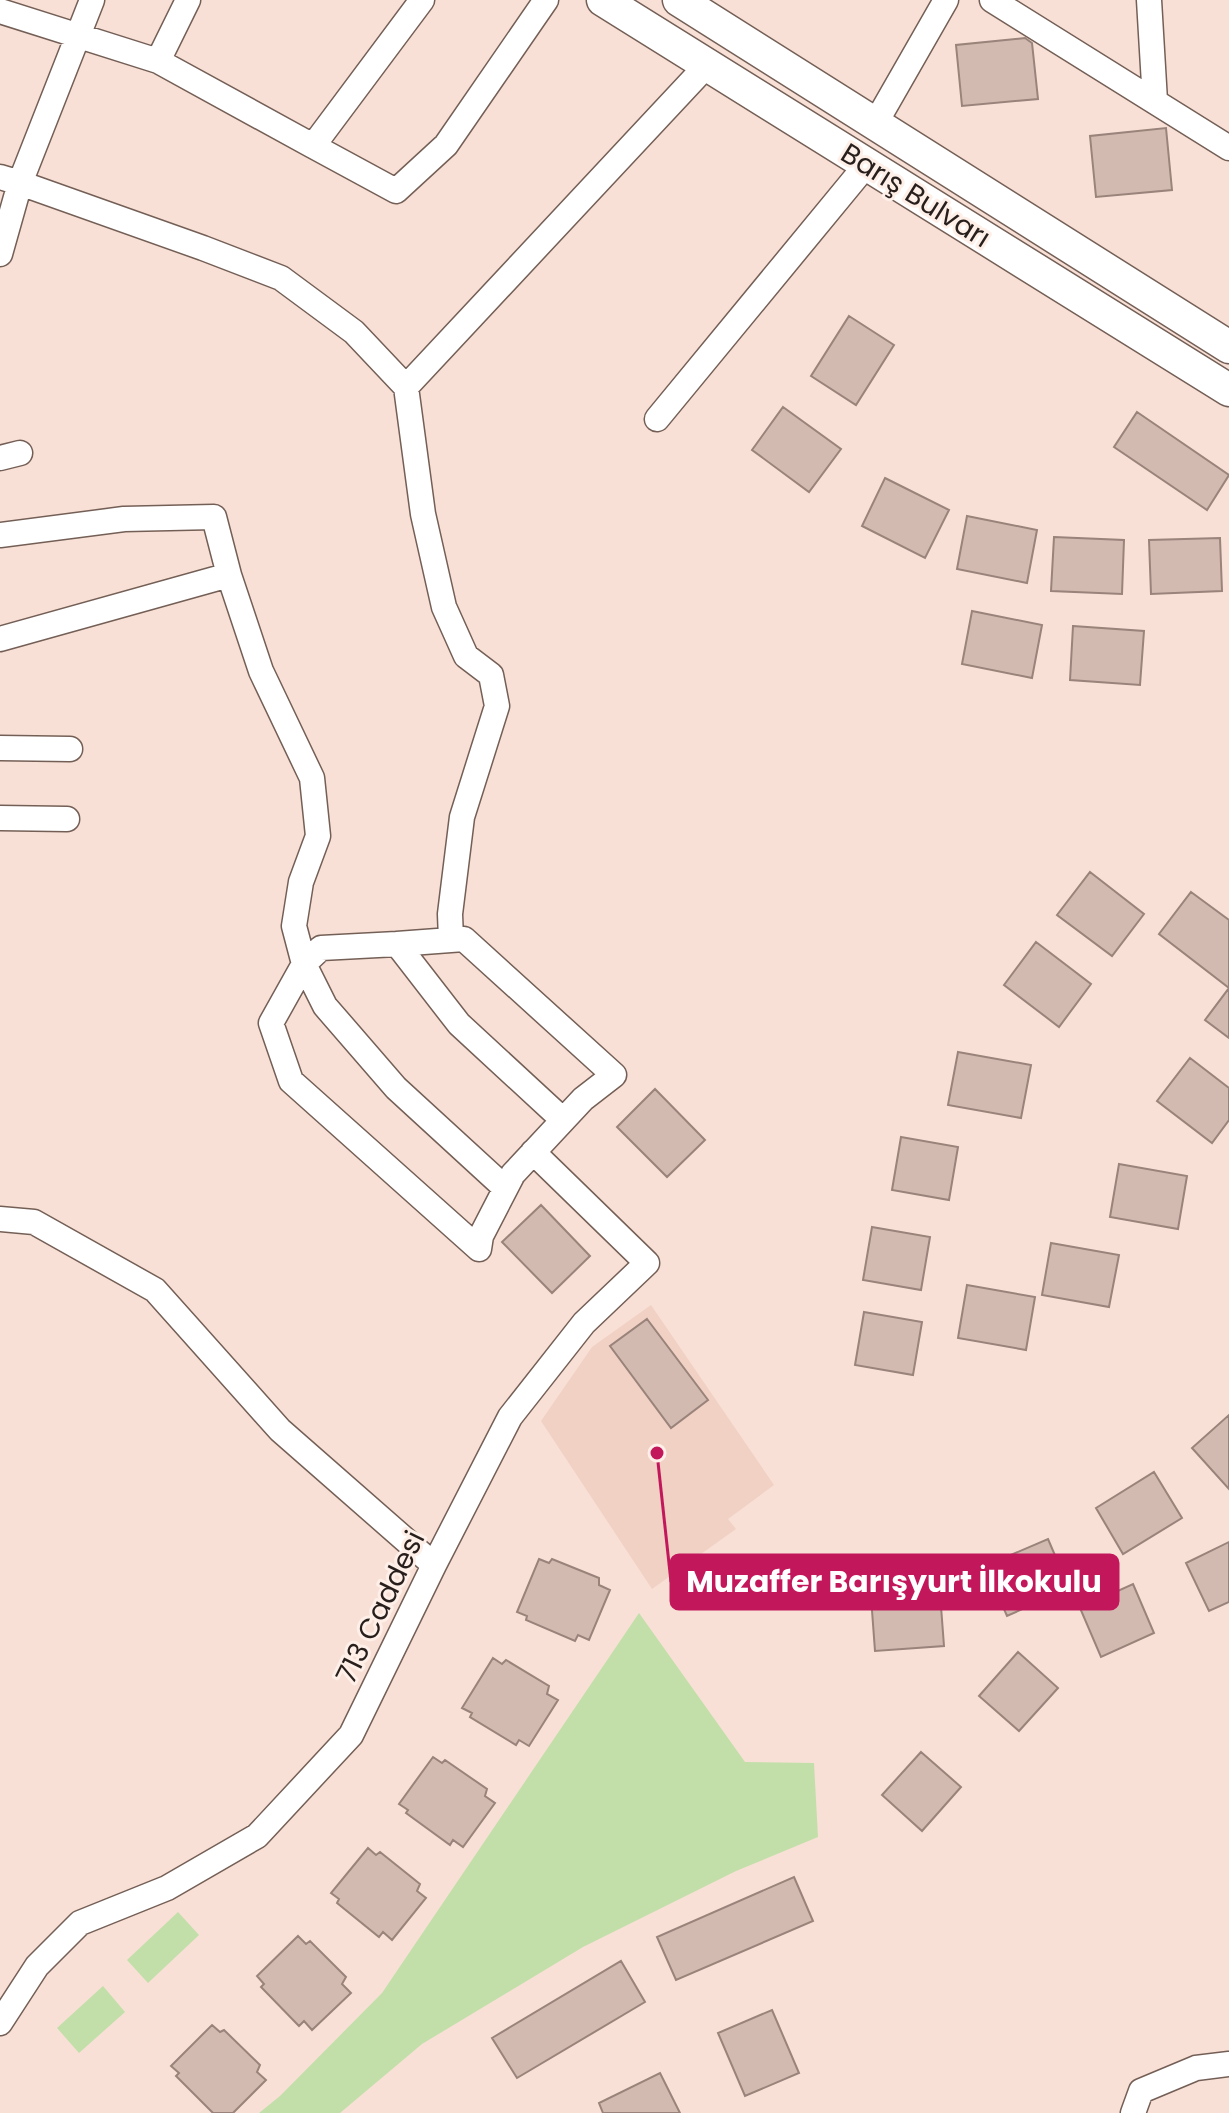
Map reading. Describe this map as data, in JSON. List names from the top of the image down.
{
  "streets": {
    "main road": ["Barış Bulvarı"],
    "street": ["713 Caddesi"]
  },
  "places": ["Muzaffer Barışyurt İlkokulu"]
}
